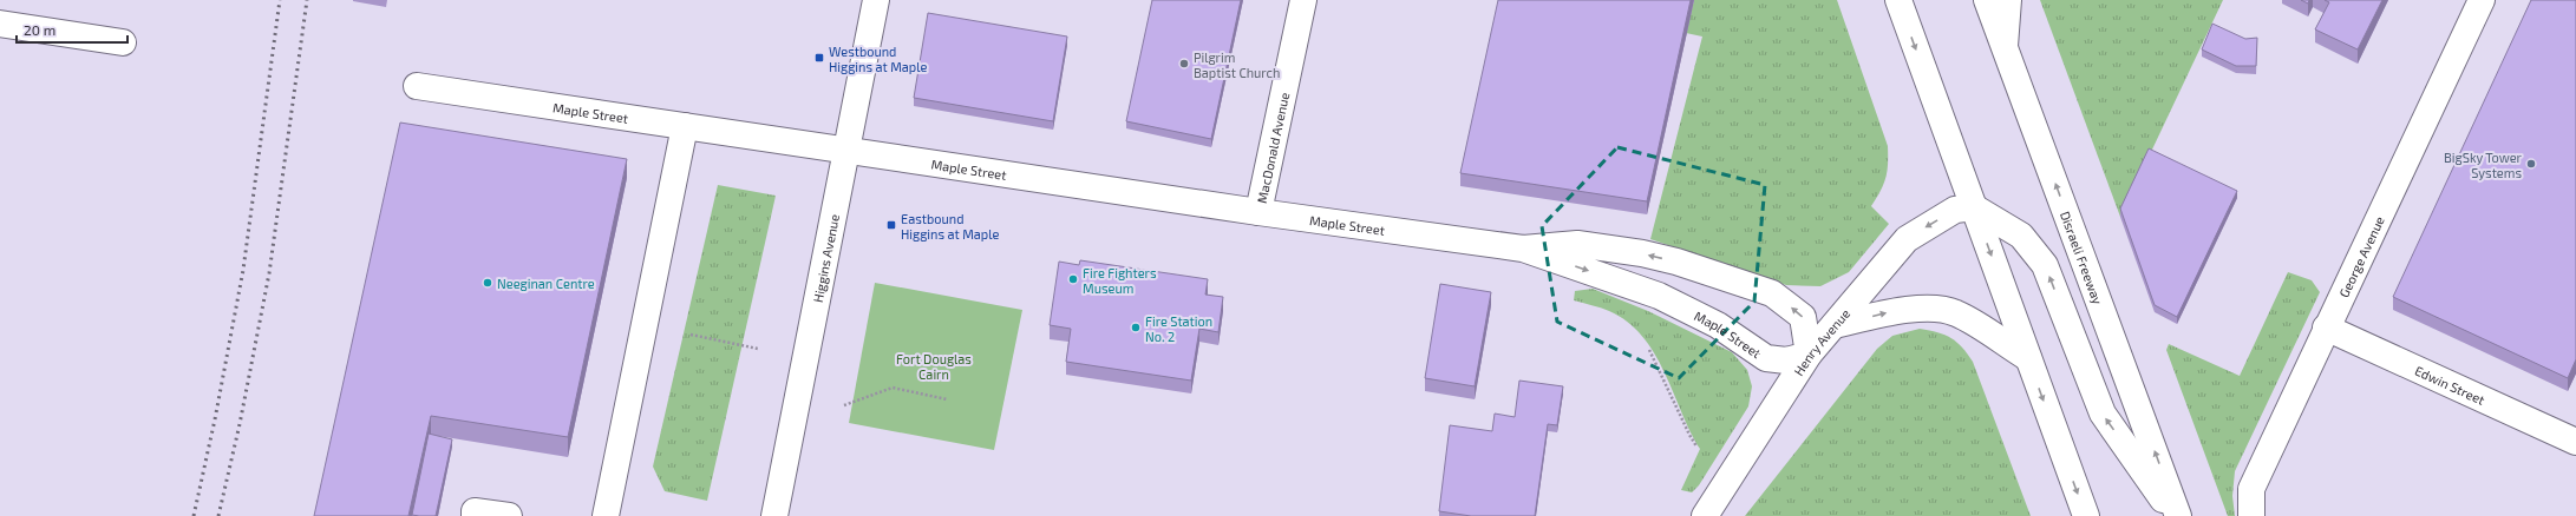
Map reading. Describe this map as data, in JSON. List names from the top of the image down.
{
  "streets": {
    "street": [
      "Maple Street",
      "MacDonald Avenue",
      "George Avenue",
      "Higgins Avenue",
      "Disraeli Freeway",
      "Henry Avenue",
      "Edwin Street"
    ]
  },
  "crossings": [
    ["Maple Street", "MacDonald Avenue"],
    ["Maple Street", "Higgins Avenue"],
    ["Maple Street", "Henry Avenue"],
    ["George Avenue", "Edwin Street"]
  ],
  "one_way": ["Henry Avenue"],
  "parks": ["Fort Douglas Cairn"],
  "places": {
    "transit": ["Westbound Higgins at Maple", "Eastbound Higgins at Maple"],
    "other": [
      "Pilgrim Baptist Church",
      "BigSky Tower Systems",
      "Fire Fighters Museum",
      "Neeginan Centre",
      "Fire Station No. 2"
    ]
  },
  "scale_bar": "20 m"
}
